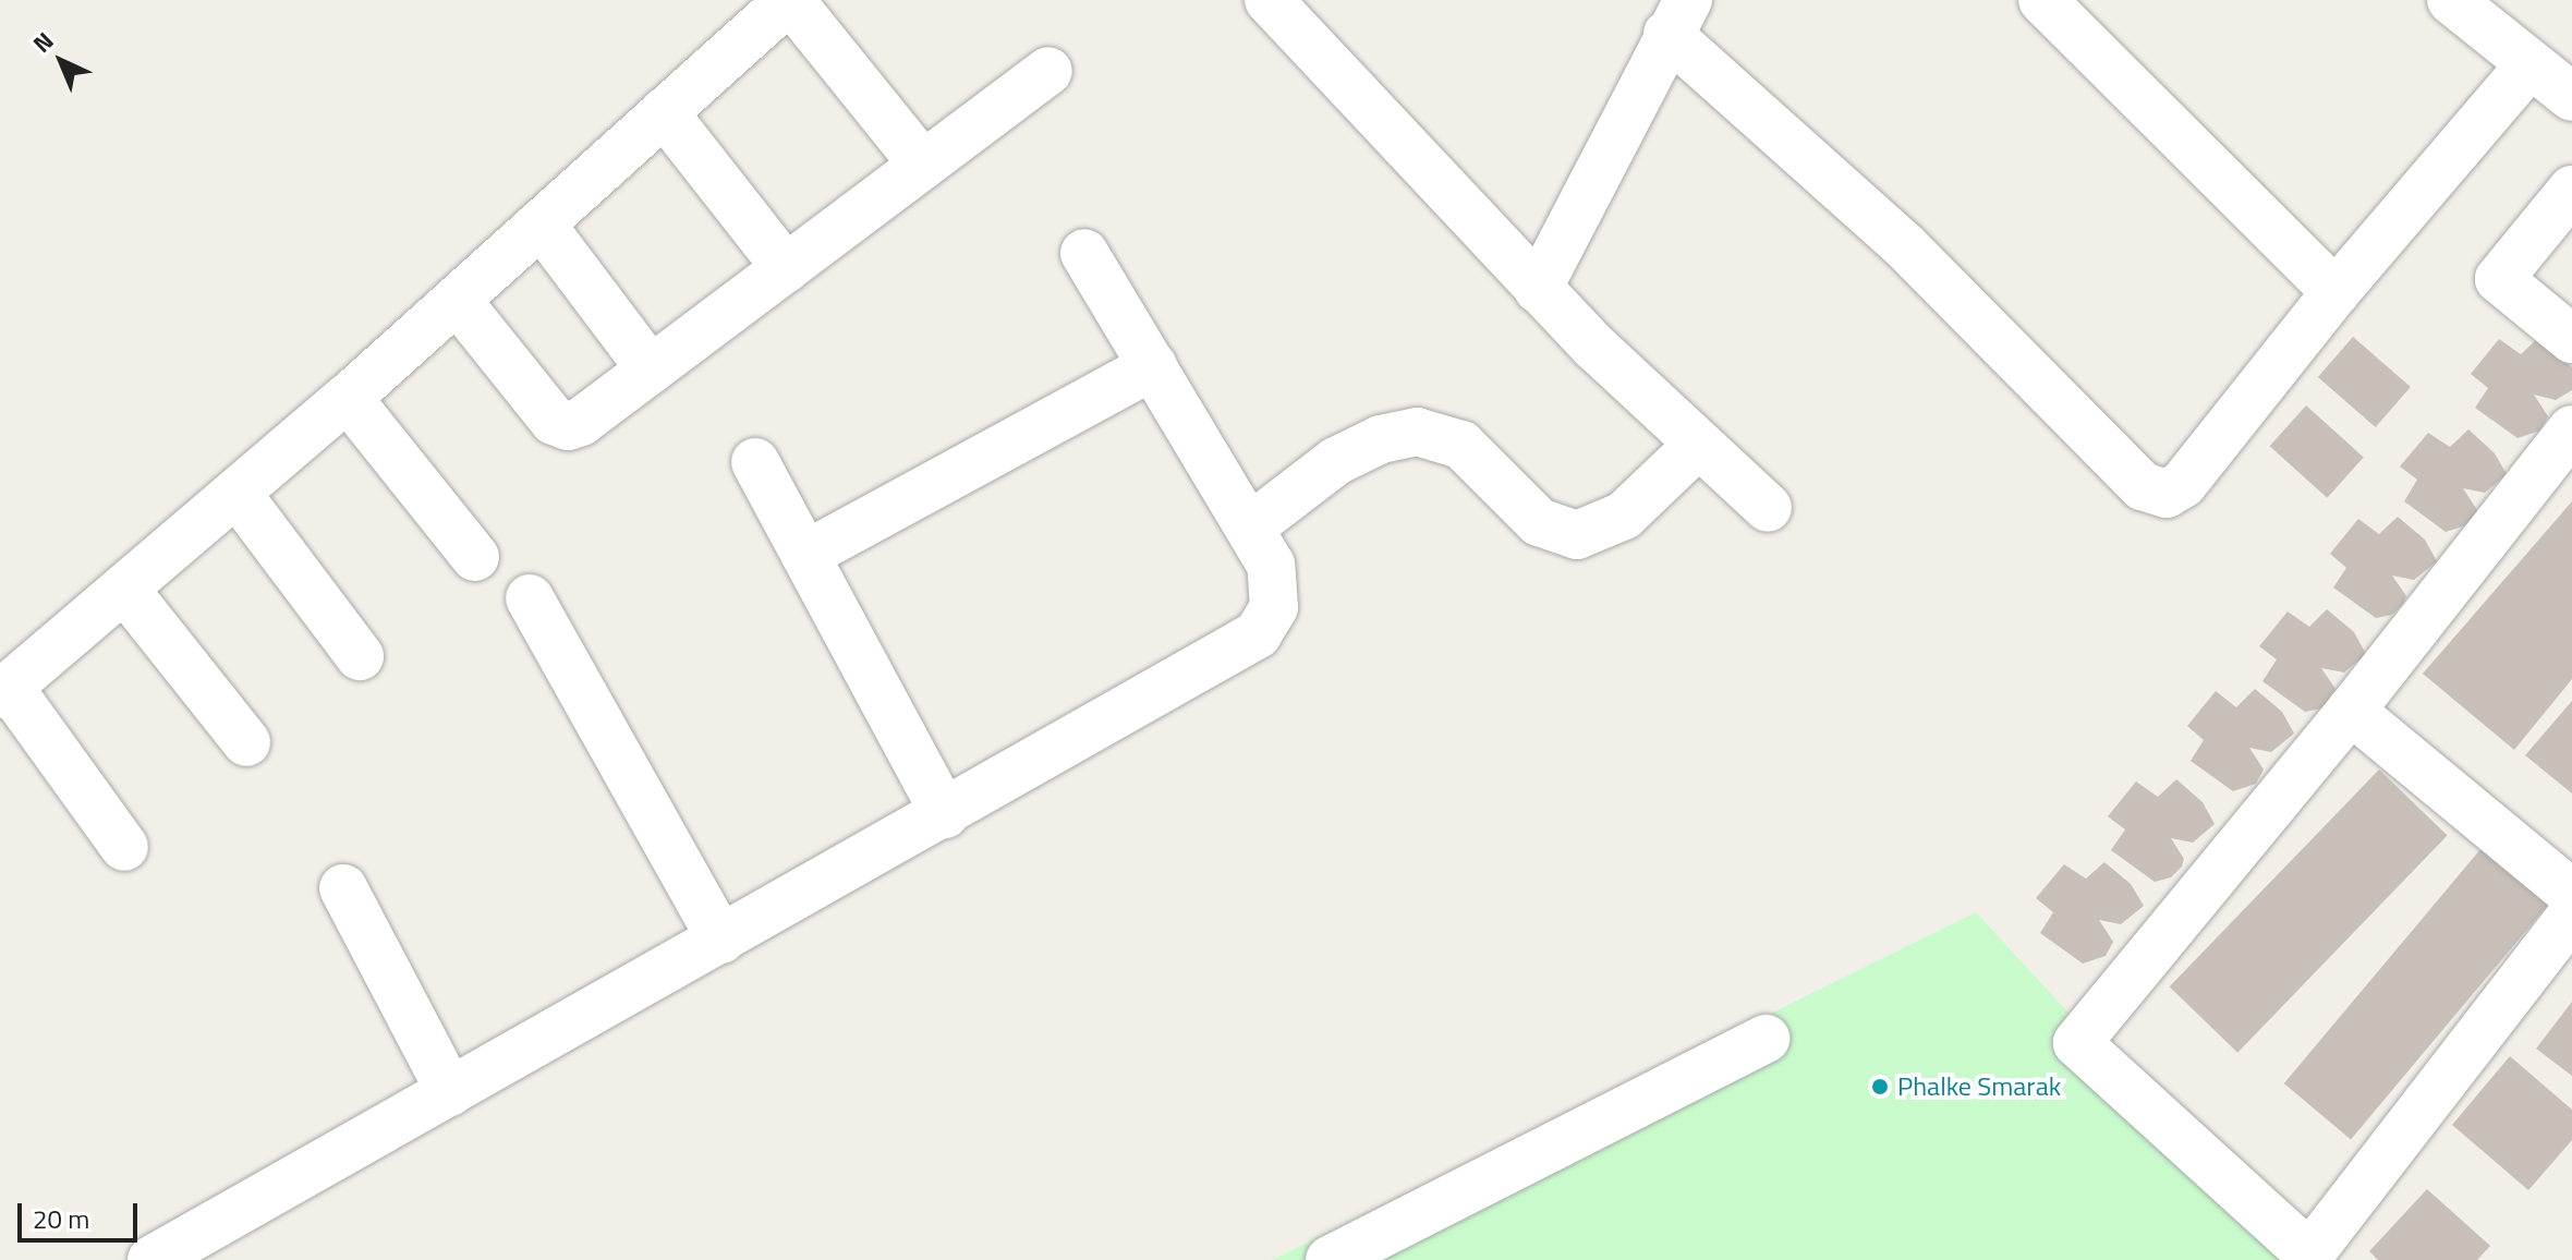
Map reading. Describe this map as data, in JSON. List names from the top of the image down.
{
  "places": ["Phalke Smarak"],
  "scale_bar": "20 m",
  "north": "top left"
}
